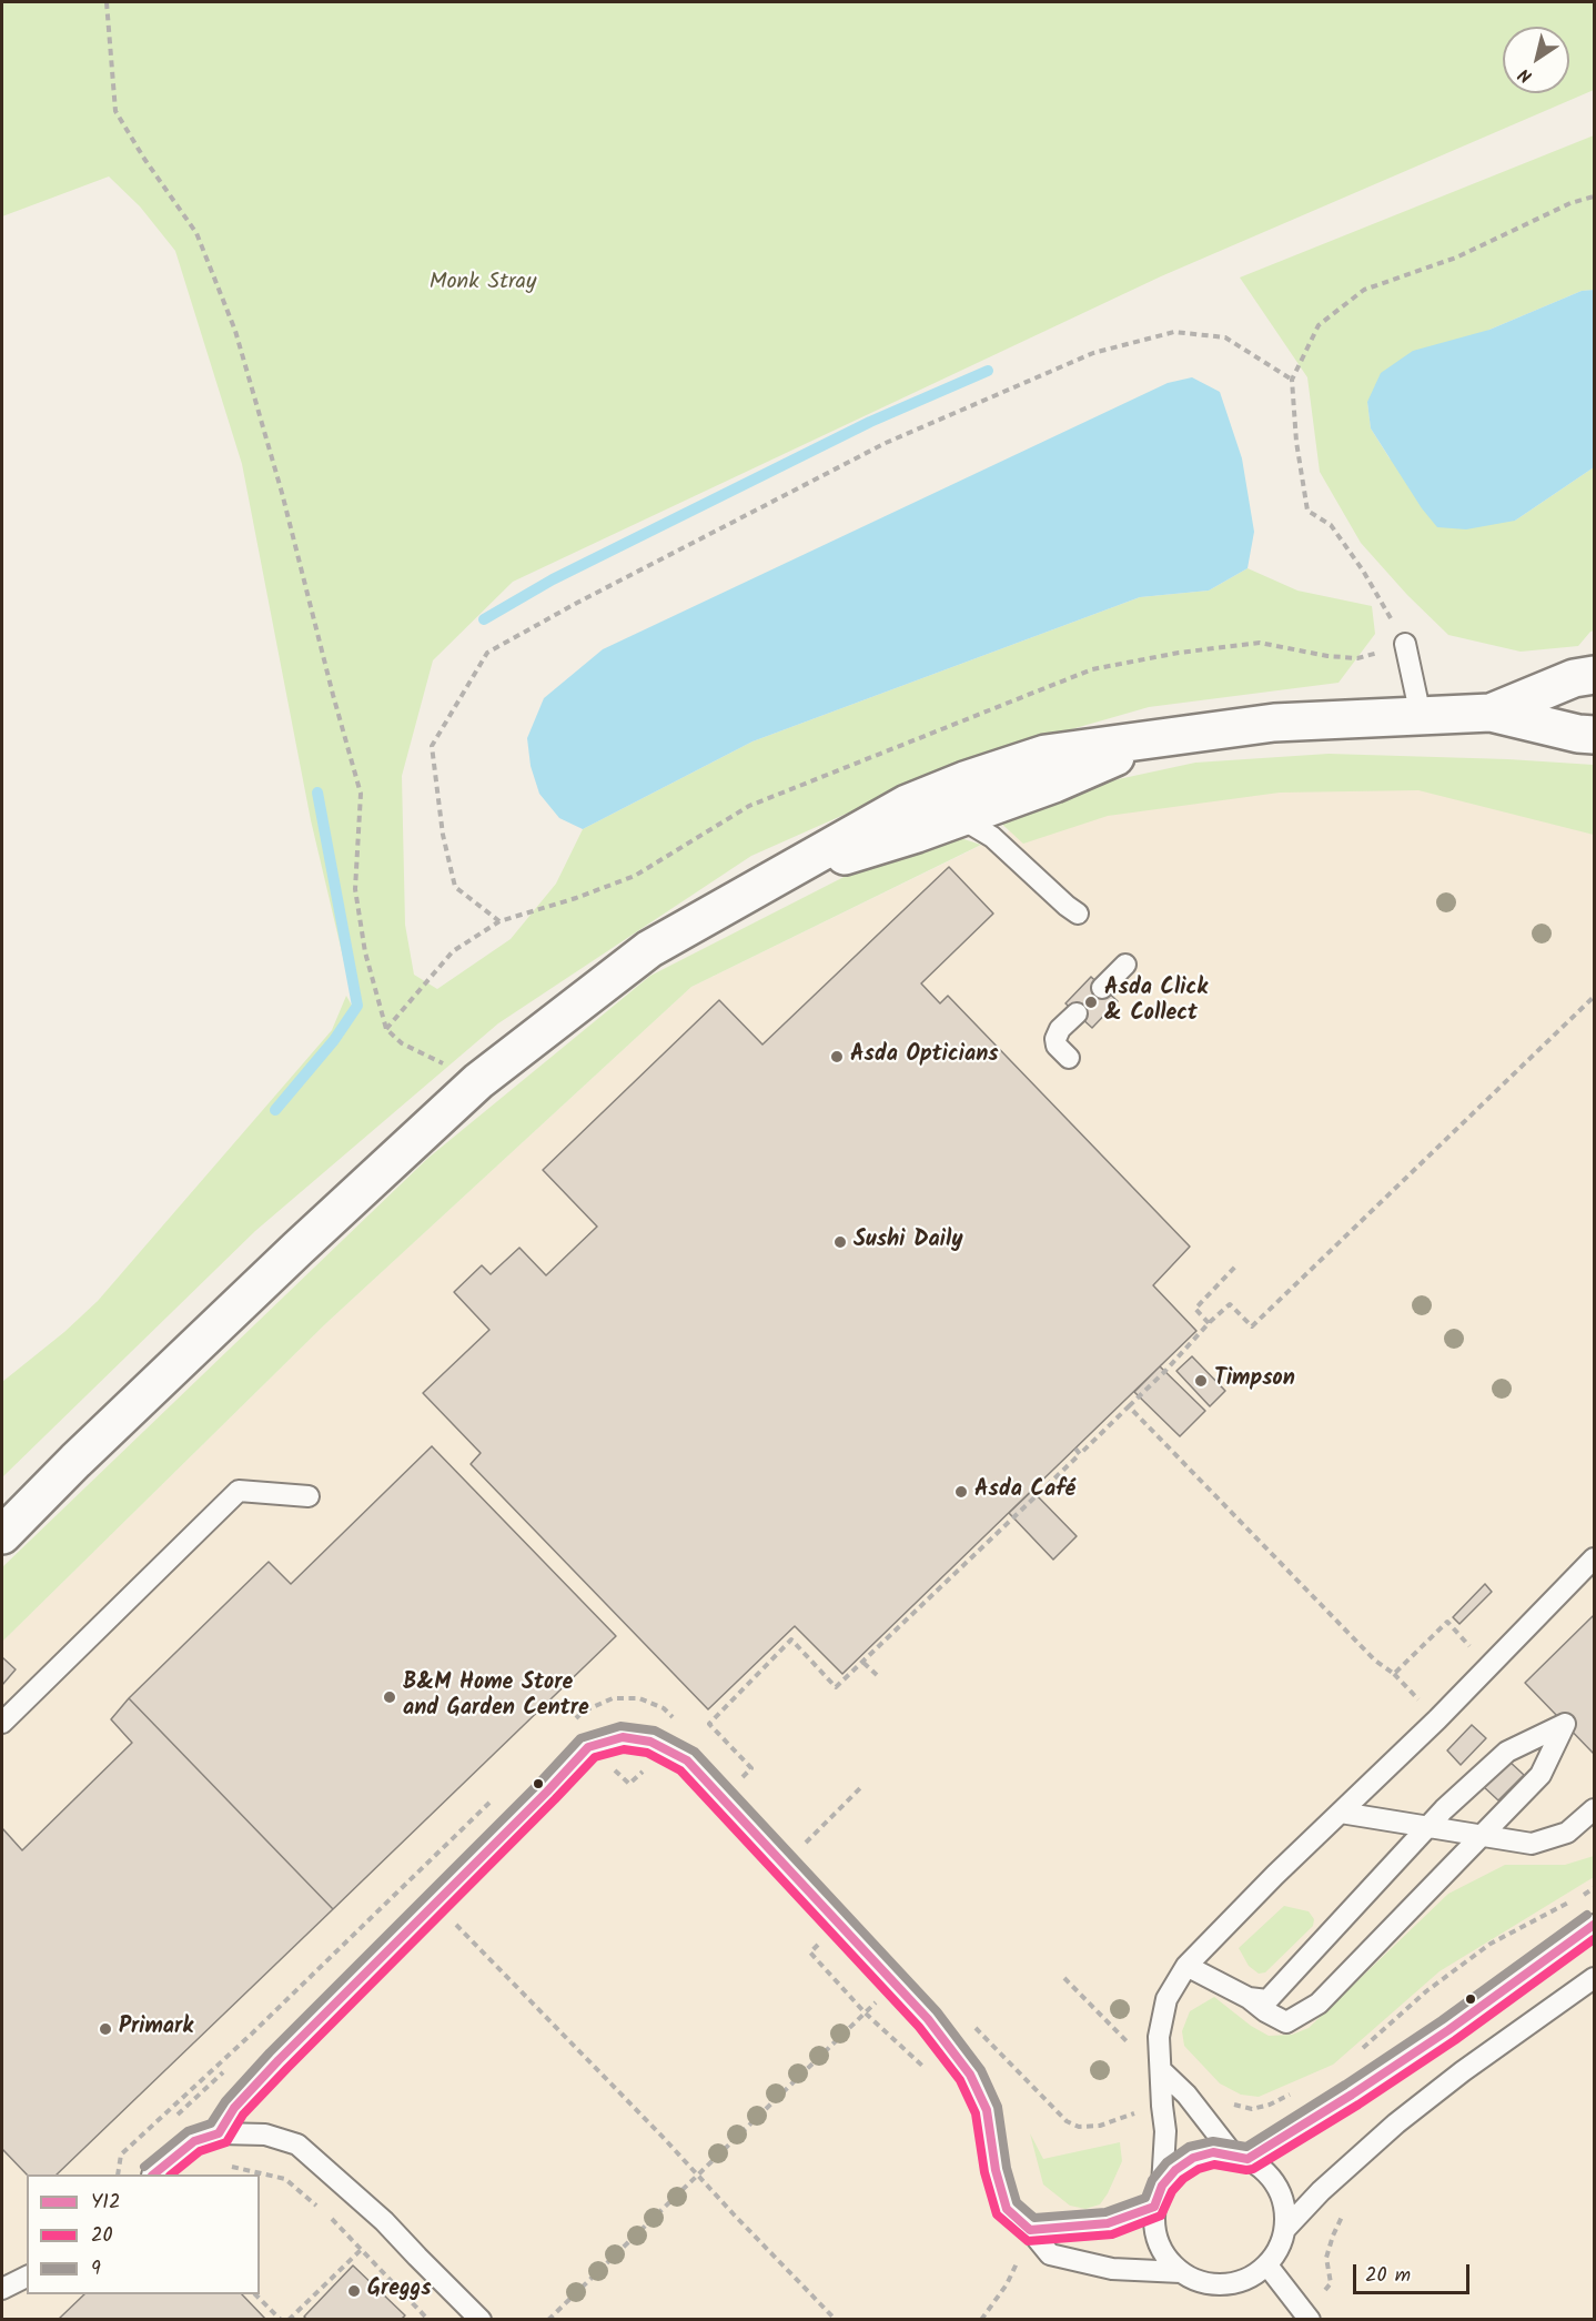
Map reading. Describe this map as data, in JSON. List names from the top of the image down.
{
  "parks": ["Monk Stray"],
  "places": [
    "Asda Click & Collect",
    "Asda Opticians",
    "Sushi Daily",
    "Timpson",
    "Asda Café",
    "B&M Home Store and Garden Centre",
    "Primark",
    "Greggs"
  ],
  "lines": ["transit line 9", "transit line Y12", "transit line 20"],
  "legend": ["Y12", "20", "9"],
  "scale_bar": "20 m",
  "north": "bottom left"
}
